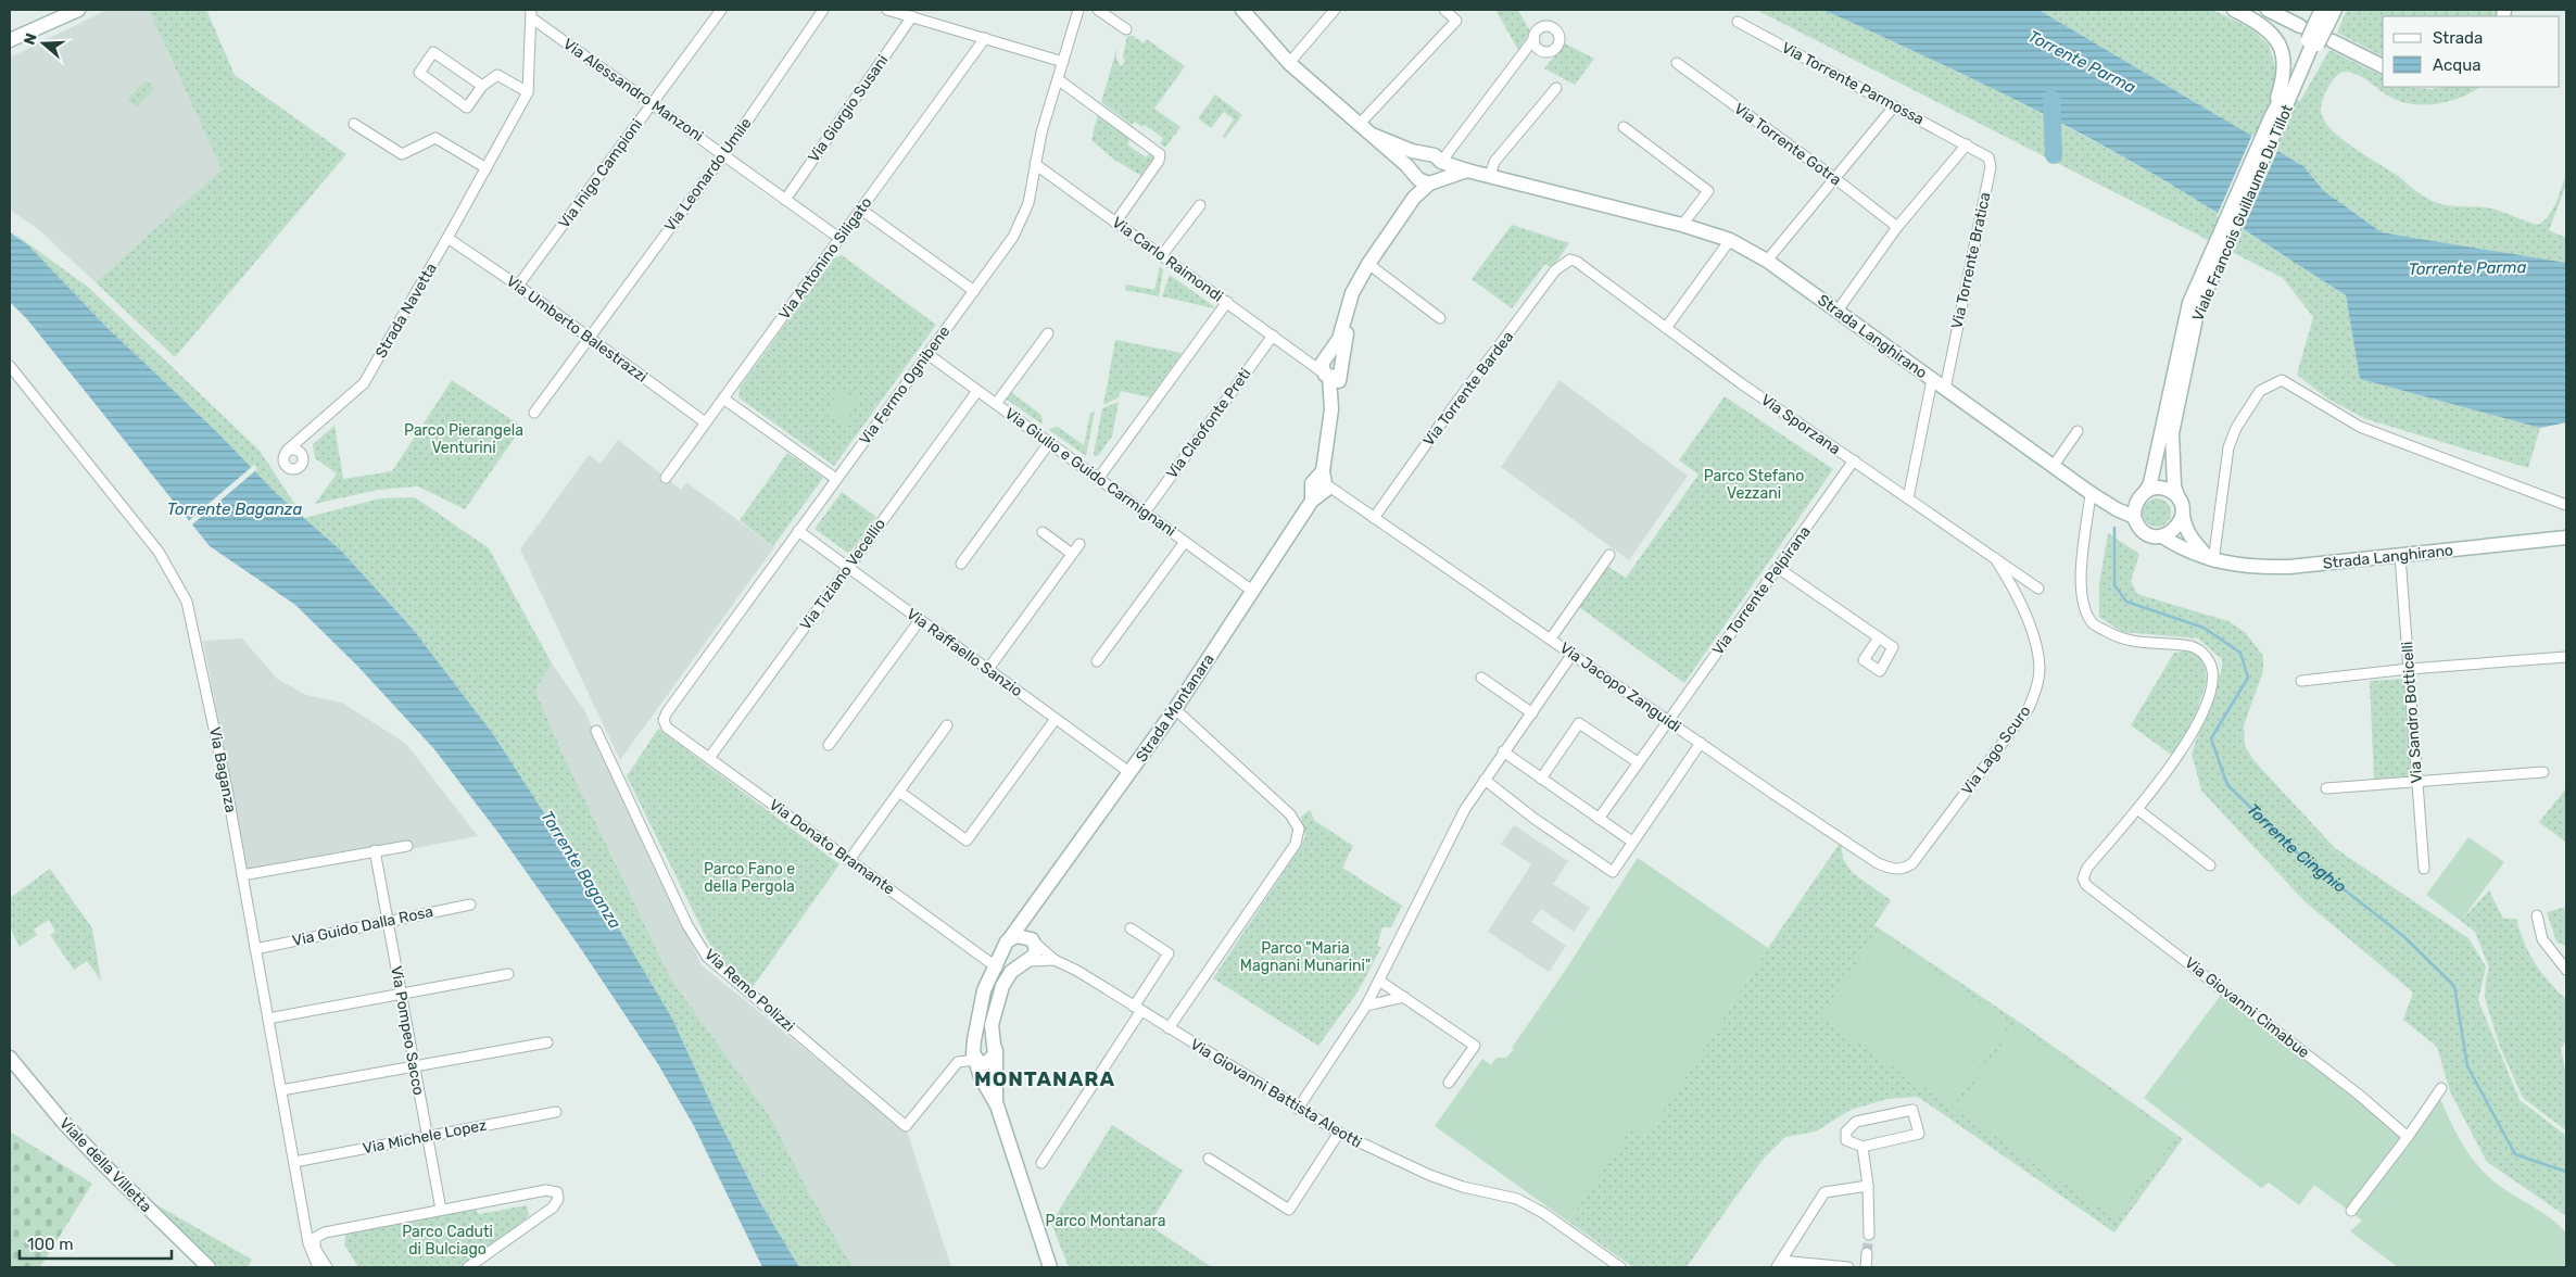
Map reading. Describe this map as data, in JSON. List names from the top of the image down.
{
  "streets": {
    "street": [
      "Via Torrente Parmossa",
      "Via Alessandro Manzoni",
      "Via Giorgio Susani",
      "Via Torrente Gotra",
      "Via Inigo Campioni",
      "Via Leonardo Umile",
      "Viale Francois Guillaume Du Tillot",
      "Via Antonino Siligato",
      "Via Carlo Raimondi",
      "Via Torrente Bratica",
      "Strada Navetta",
      "Via Umberto Balestrazzi",
      "Strada Langhirano",
      "Via Fermo Ognibene",
      "Via Torrente Bardea",
      "Via Cleofonte Preti",
      "Via Sporzana",
      "Via Giulio e Guido Carmignani",
      "Via Tiziano Vecellio",
      "Via Torrente Pelpirana",
      "Via Raffaello Sanzio",
      "Via Jacopo Zanguidi",
      "Strada Montanara",
      "Via Sandro Botticelli",
      "Via Lago Scuro",
      "Via Baganza",
      "Via Donato Bramante",
      "Via Guido Dalla Rosa",
      "Via Remo Polizzi",
      "Via Giovanni Cimabue",
      "Via Pompeo Sacco",
      "Via Giovanni Battista Aleotti",
      "Via Michele Lopez",
      "Viale della Villetta"
    ]
  },
  "crossings": [
    ["Via Torrente Parmossa", "Via Torrente Bratica"],
    ["Via Alessandro Manzoni", "Via Giorgio Susani"],
    ["Via Alessandro Manzoni", "Via Inigo Campioni"],
    ["Via Alessandro Manzoni", "Via Leonardo Umile"],
    ["Via Alessandro Manzoni", "Via Antonino Siligato"],
    ["Via Alessandro Manzoni", "Strada Navetta"],
    ["Via Inigo Campioni", "Via Umberto Balestrazzi"],
    ["Via Leonardo Umile", "Via Umberto Balestrazzi"],
    ["Viale Francois Guillaume Du Tillot", "Strada Langhirano"],
    ["Via Antonino Siligato", "Via Umberto Balestrazzi"],
    ["Via Carlo Raimondi", "Via Fermo Ognibene"],
    ["Via Carlo Raimondi", "Via Cleofonte Preti"],
    ["Via Carlo Raimondi", "Strada Montanara"],
    ["Via Torrente Bratica", "Strada Langhirano"],
    ["Strada Navetta", "Via Umberto Balestrazzi"],
    ["Strada Langhirano", "Strada Montanara"],
    ["Strada Langhirano", "Via Sandro Botticelli"],
    ["Strada Langhirano", "Via Giovanni Cimabue"],
    ["Via Fermo Ognibene", "Via Giulio e Guido Carmignani"],
    ["Via Fermo Ognibene", "Via Raffaello Sanzio"],
    ["Via Fermo Ognibene", "Via Donato Bramante"],
    ["Via Torrente Bardea", "Via Sporzana"],
    ["Via Torrente Bardea", "Via Jacopo Zanguidi"],
    ["Via Cleofonte Preti", "Via Giulio e Guido Carmignani"],
    ["Via Sporzana", "Via Torrente Pelpirana"],
    ["Via Sporzana", "Via Lago Scuro"],
    ["Via Giulio e Guido Carmignani", "Via Tiziano Vecellio"],
    ["Via Giulio e Guido Carmignani", "Strada Montanara"],
    ["Via Tiziano Vecellio", "Via Raffaello Sanzio"],
    ["Via Tiziano Vecellio", "Via Donato Bramante"],
    ["Via Torrente Pelpirana", "Via Jacopo Zanguidi"],
    ["Via Raffaello Sanzio", "Strada Montanara"],
    ["Via Jacopo Zanguidi", "Strada Montanara"],
    ["Via Jacopo Zanguidi", "Via Lago Scuro"],
    ["Strada Montanara", "Via Donato Bramante"],
    ["Strada Montanara", "Via Remo Polizzi"],
    ["Strada Montanara", "Via Giovanni Battista Aleotti"],
    ["Via Baganza", "Via Guido Dalla Rosa"],
    ["Via Baganza", "Via Michele Lopez"],
    ["Via Guido Dalla Rosa", "Via Pompeo Sacco"],
    ["Via Pompeo Sacco", "Via Michele Lopez"]
  ],
  "districts": ["MONTANARA"],
  "water": ["Torrente Parma", "Torrente Baganza", "Torrente Cinghio"],
  "parks": [
    "Parco Pierangela Venturini",
    "Parco Stefano Vezzani",
    "Parco Fano e della Pergola",
    "Parco \"Maria Magnani Munarini\"",
    "Parco Montanara",
    "Parco Caduti di Bulciago"
  ],
  "legend": ["Strada", "Acqua"],
  "scale_bar": "100 m",
  "north": "left"
}
